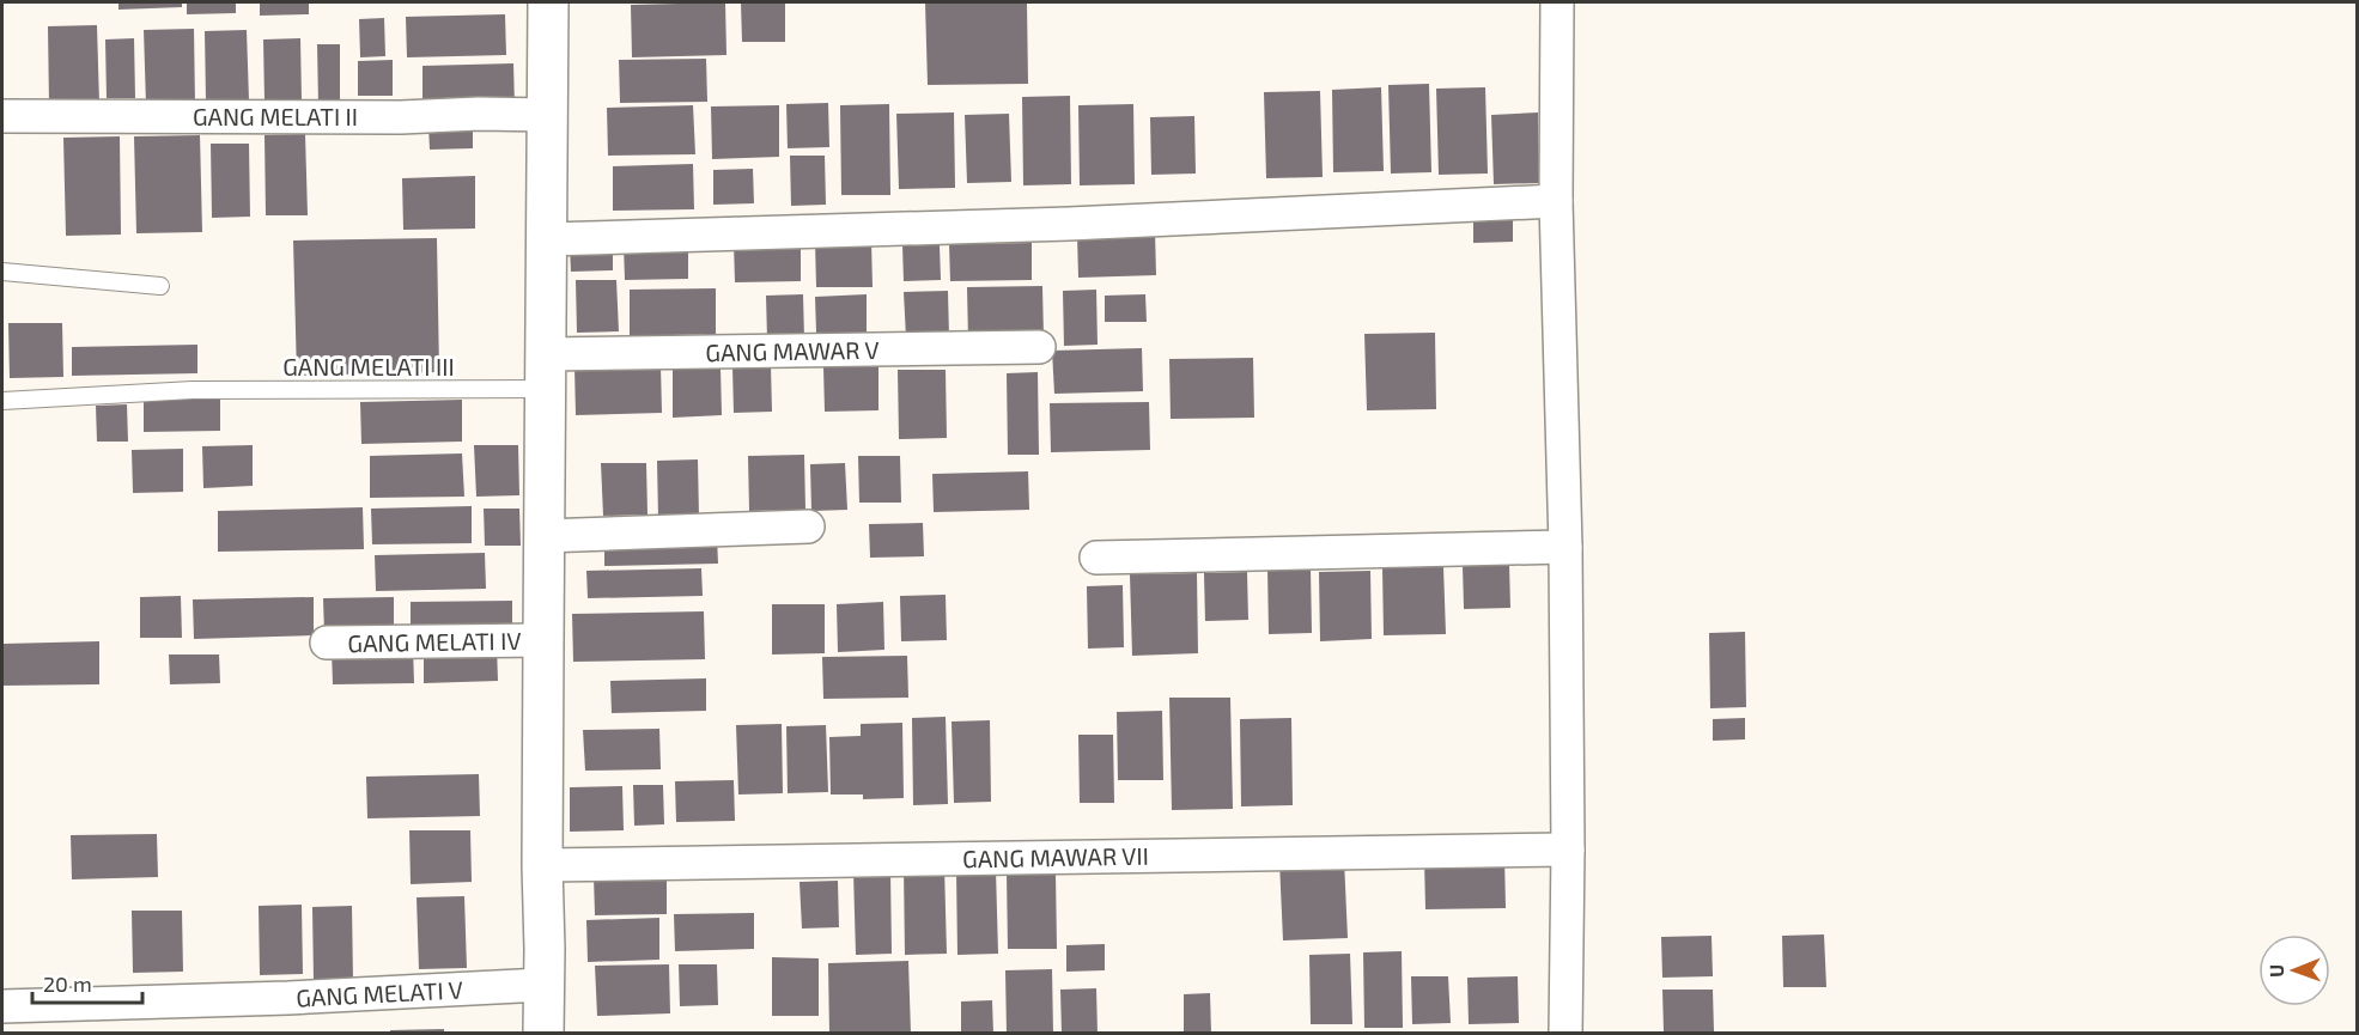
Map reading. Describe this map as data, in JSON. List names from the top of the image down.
{
  "streets": {
    "street": [
      "GANG MELATI II",
      "GANG MAWAR V",
      "GANG MELATI IV",
      "GANG MAWAR VII",
      "GANG MELATI V"
    ],
    "lane": ["GANG MELATI III"]
  },
  "crossings": [
    ["GANG MAWAR V", "GANG MELATI III"]
  ],
  "scale_bar": "20 m",
  "north": "left"
}
